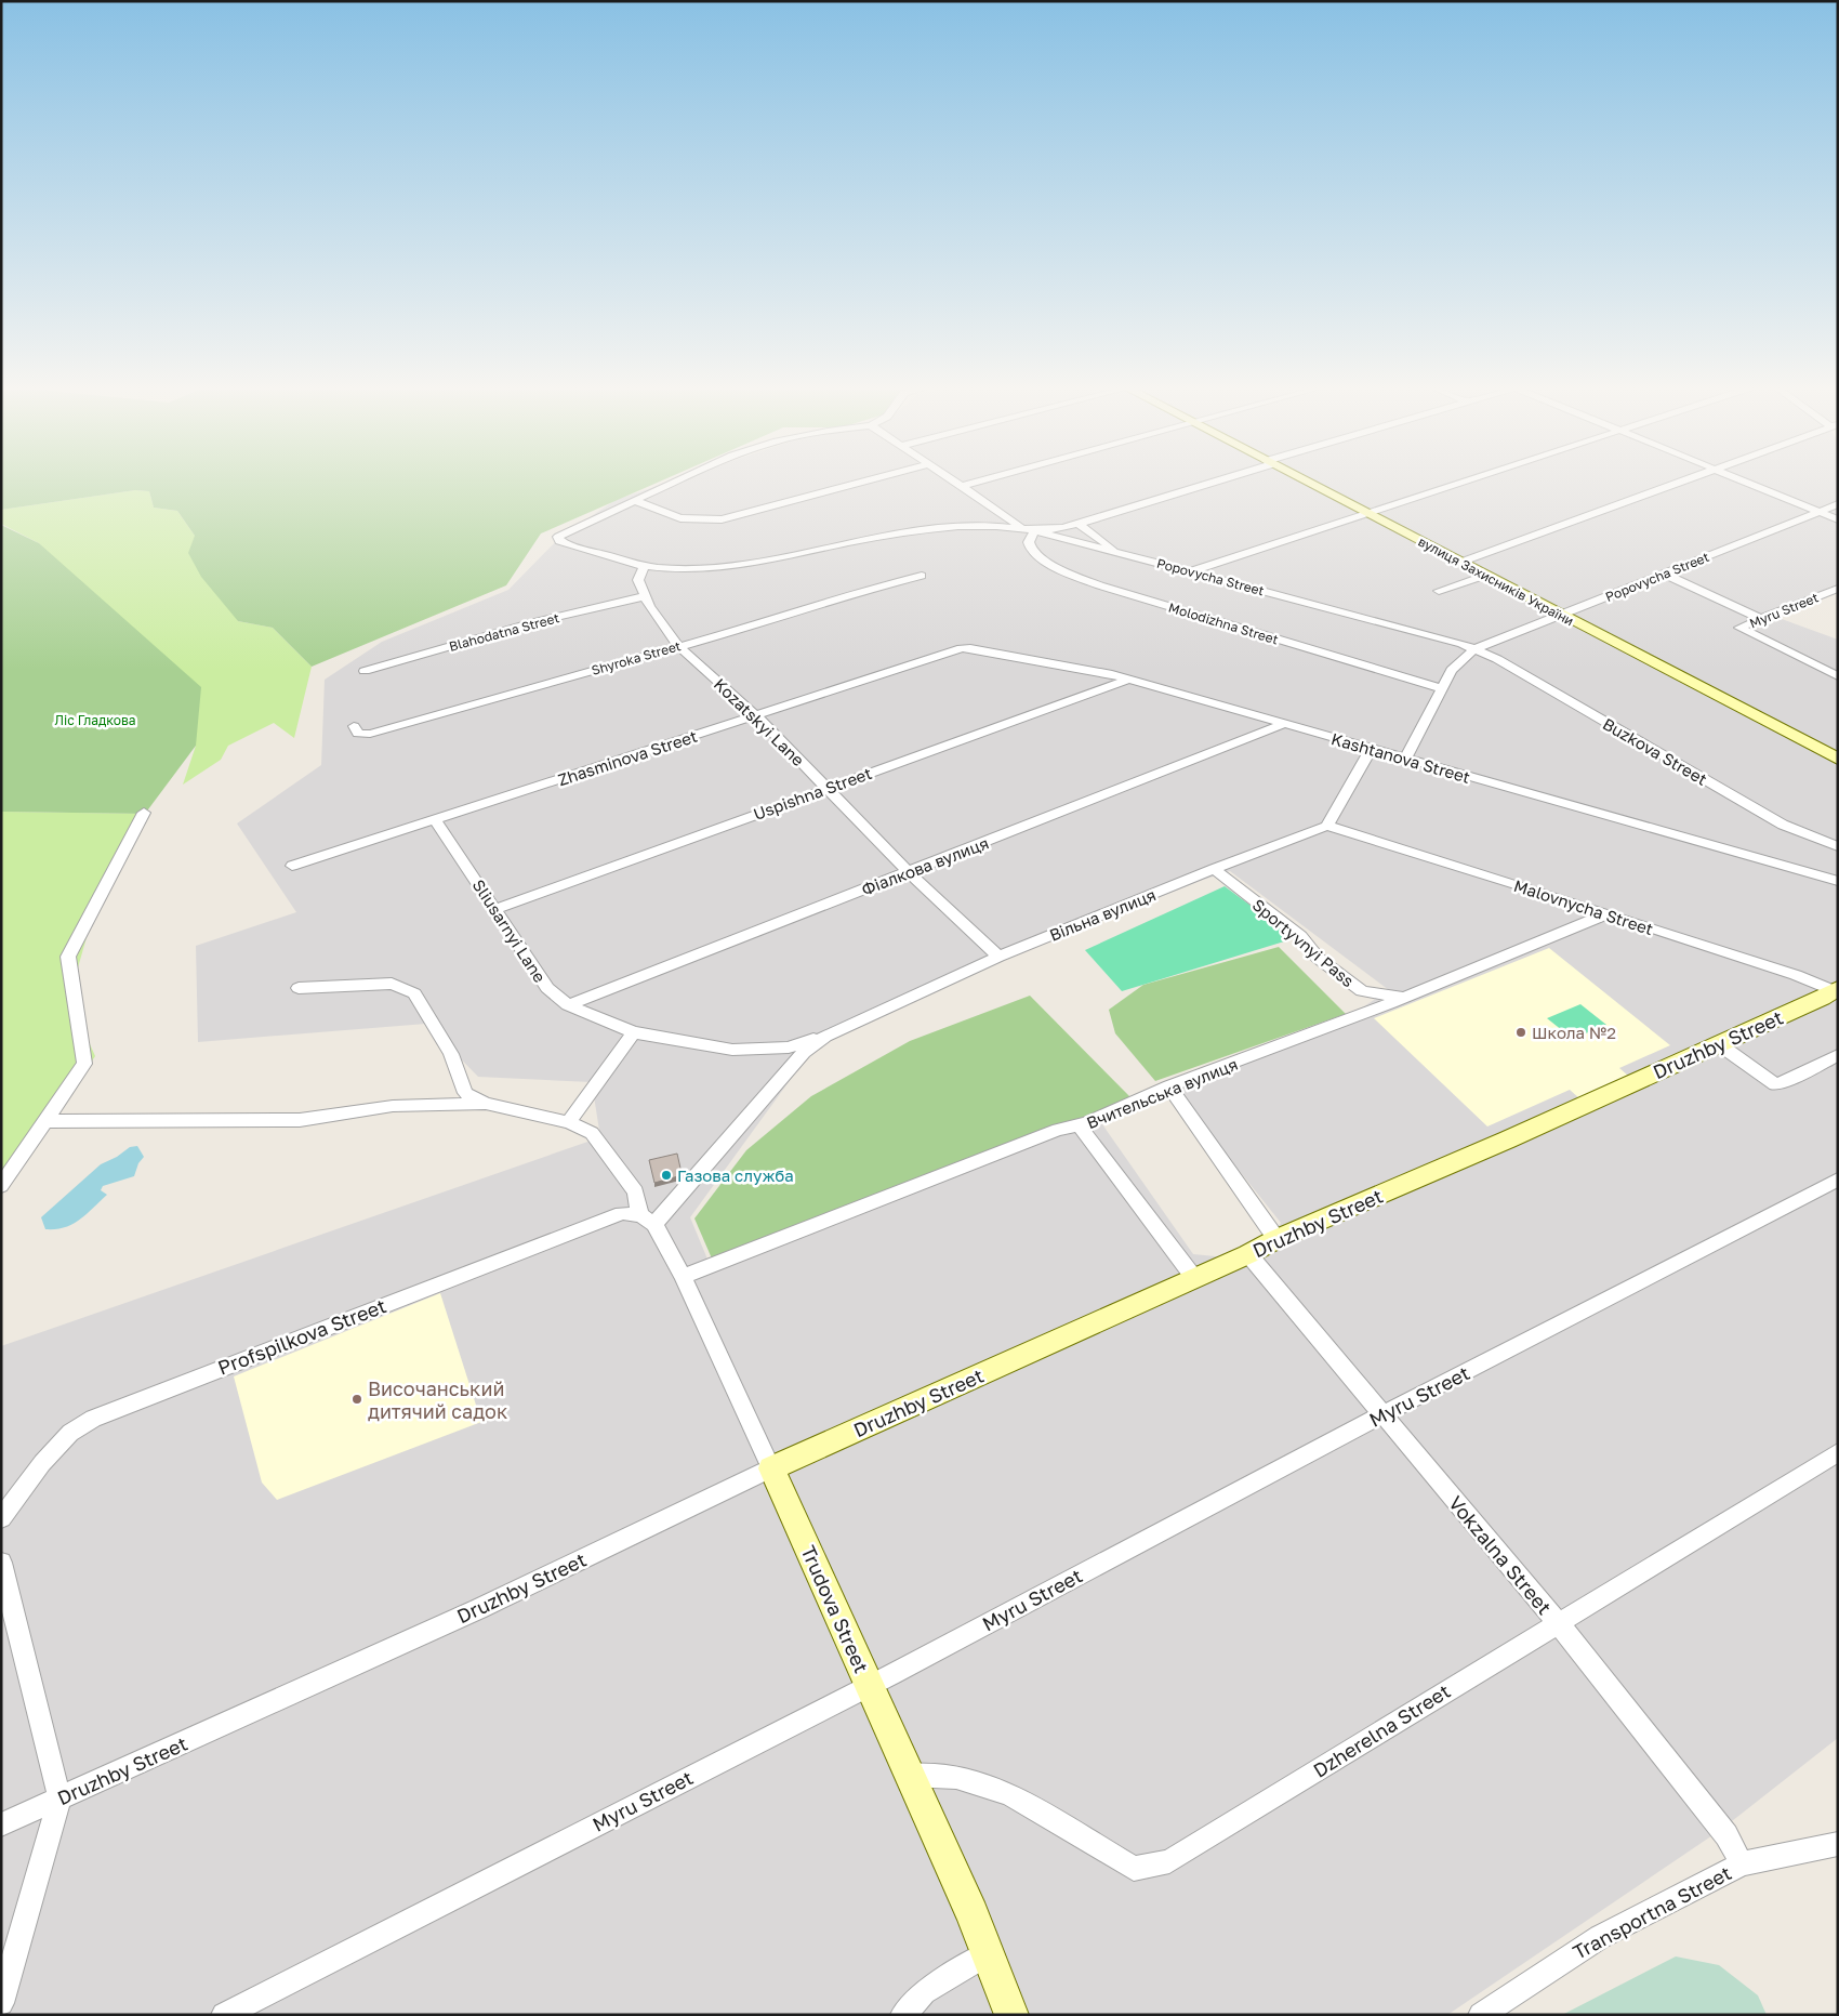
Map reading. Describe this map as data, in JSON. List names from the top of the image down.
{
  "streets": {
    "street": [
      "Popovycha Street",
      "вулиця Захисників України",
      "Myru Street",
      "Molodizhna Street",
      "Blahodatna Street",
      "Shyroka Street",
      "Kozatskyi Lane",
      "Buzkova Street",
      "Zhasminova Street",
      "Kashtanova Street",
      "Uspishna Street",
      "Фіалкова вулиця",
      "Malovnycha Street",
      "Вільна вулиця",
      "Sliusarnyi Lane",
      "Sportyvnyi Pass",
      "Druzhby Street",
      "Вчительська вулиця",
      "Profspilkova Street",
      "Vokzalna Street",
      "Trudova Street",
      "Dzherelna Street",
      "Transportna Street"
    ]
  },
  "crossings": [
    ["Popovycha Street", "вулиця Захисників України"],
    ["Popovycha Street", "Molodizhna Street"],
    ["Popovycha Street", "Kozatskyi Lane"],
    ["Popovycha Street", "Buzkova Street"],
    ["Myru Street", "Vokzalna Street"],
    ["Myru Street", "Trudova Street"],
    ["Blahodatna Street", "Kozatskyi Lane"],
    ["Shyroka Street", "Kozatskyi Lane"],
    ["Kozatskyi Lane", "Zhasminova Street"],
    ["Kozatskyi Lane", "Uspishna Street"],
    ["Kozatskyi Lane", "Фіалкова вулиця"],
    ["Kozatskyi Lane", "Вільна вулиця"],
    ["Zhasminova Street", "Kashtanova Street"],
    ["Zhasminova Street", "Sliusarnyi Lane"],
    ["Kashtanova Street", "Uspishna Street"],
    ["Kashtanova Street", "Фіалкова вулиця"],
    ["Uspishna Street", "Sliusarnyi Lane"],
    ["Фіалкова вулиця", "Sliusarnyi Lane"],
    ["Malovnycha Street", "Вільна вулиця"],
    ["Malovnycha Street", "Druzhby Street"],
    ["Malovnycha Street", "Вчительська вулиця"],
    ["Вільна вулиця", "Sliusarnyi Lane"],
    ["Вільна вулиця", "Sportyvnyi Pass"],
    ["Вільна вулиця", "Profspilkova Street"],
    ["Вільна вулиця", "Trudova Street"],
    ["Sportyvnyi Pass", "Вчительська вулиця"],
    ["Druzhby Street", "Vokzalna Street"],
    ["Druzhby Street", "Trudova Street"],
    ["Вчительська вулиця", "Trudova Street"],
    ["Profspilkova Street", "Trudova Street"],
    ["Vokzalna Street", "Dzherelna Street"],
    ["Vokzalna Street", "Transportna Street"],
    ["Trudova Street", "Dzherelna Street"]
  ],
  "parks": ["Ліс Гладкова"],
  "places": ["Школа №2", "Газова служба", "Височанський дитячий садок"]
}
